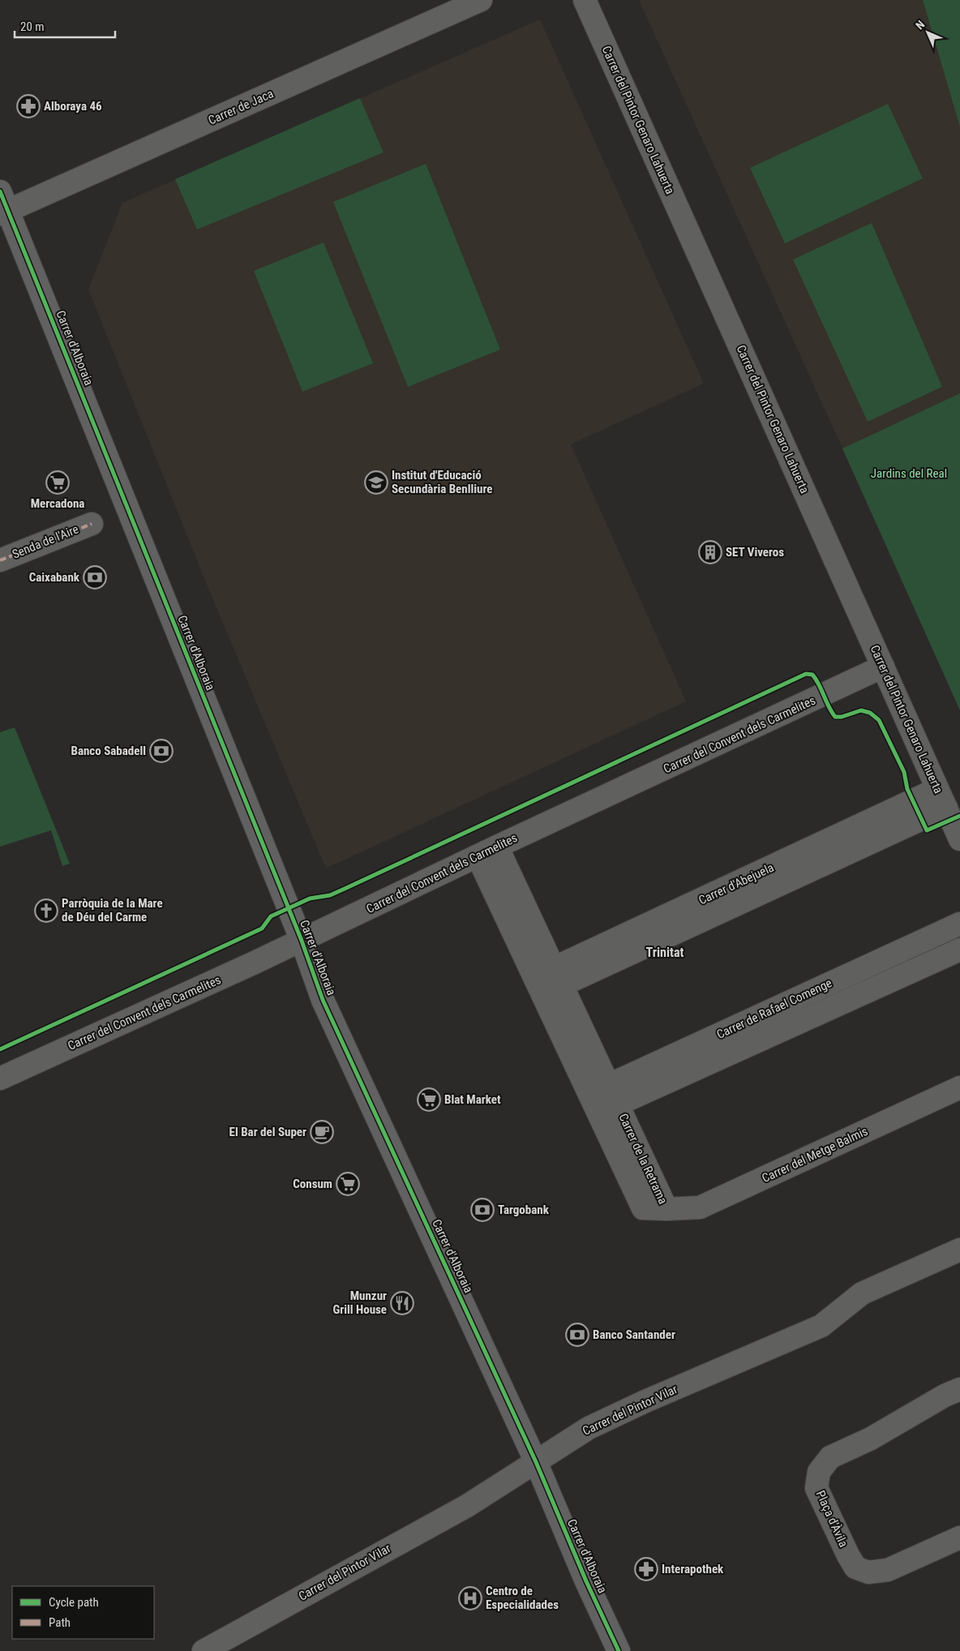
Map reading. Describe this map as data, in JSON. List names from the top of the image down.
{
  "streets": {
    "street": [
      "Carrer de Jaca",
      "Carrer del Pintor Genaro Lahuerta",
      "Carrer d'Alboraia",
      "Senda de l'Aire",
      "Carrer del Convent dels Carmelites",
      "Carrer d'Abejuela",
      "Carrer de Rafael Comenge",
      "Carrer del Metge Balmis",
      "Carrer de la Retrama",
      "Carrer del Pintor Vilar",
      "Plaça d'Àvila"
    ]
  },
  "crossings": [
    ["Carrer de Jaca", "Carrer d'Alboraia"],
    ["Carrer del Pintor Genaro Lahuerta", "Carrer del Convent dels Carmelites"],
    ["Carrer del Pintor Genaro Lahuerta", "Carrer d'Abejuela"],
    ["Carrer d'Alboraia", "Carrer del Convent dels Carmelites"],
    ["Carrer d'Alboraia", "Carrer del Pintor Vilar"],
    ["Carrer del Convent dels Carmelites", "Carrer de la Retrama"],
    ["Carrer d'Abejuela", "Carrer de la Retrama"],
    ["Carrer de Rafael Comenge", "Carrer de la Retrama"],
    ["Carrer del Metge Balmis", "Carrer de la Retrama"]
  ],
  "districts": ["Trinitat"],
  "parks": ["Jardins del Real"],
  "places": {
    "pharmacy": ["Alboraya 46", "Interapothek"],
    "supermarket": ["Mercadona", "Blat Market", "Consum"],
    "school or university": ["Institut d'Educació Secundària Benlliure"],
    "building": ["SET Viveros"],
    "bank": [
      "Caixabank",
      "Banco Sabadell",
      "Targobank",
      "Banco Santander"
    ],
    "church": ["Parròquia de la Mare de Déu del Carme"],
    "cafe": ["El Bar del Super"],
    "restaurant": ["Munzur Grill House"],
    "hospital": ["Centro de Especialidades"]
  },
  "legend": ["Cycle path", "Path"],
  "scale_bar": "20 m",
  "north": "top left"
}
